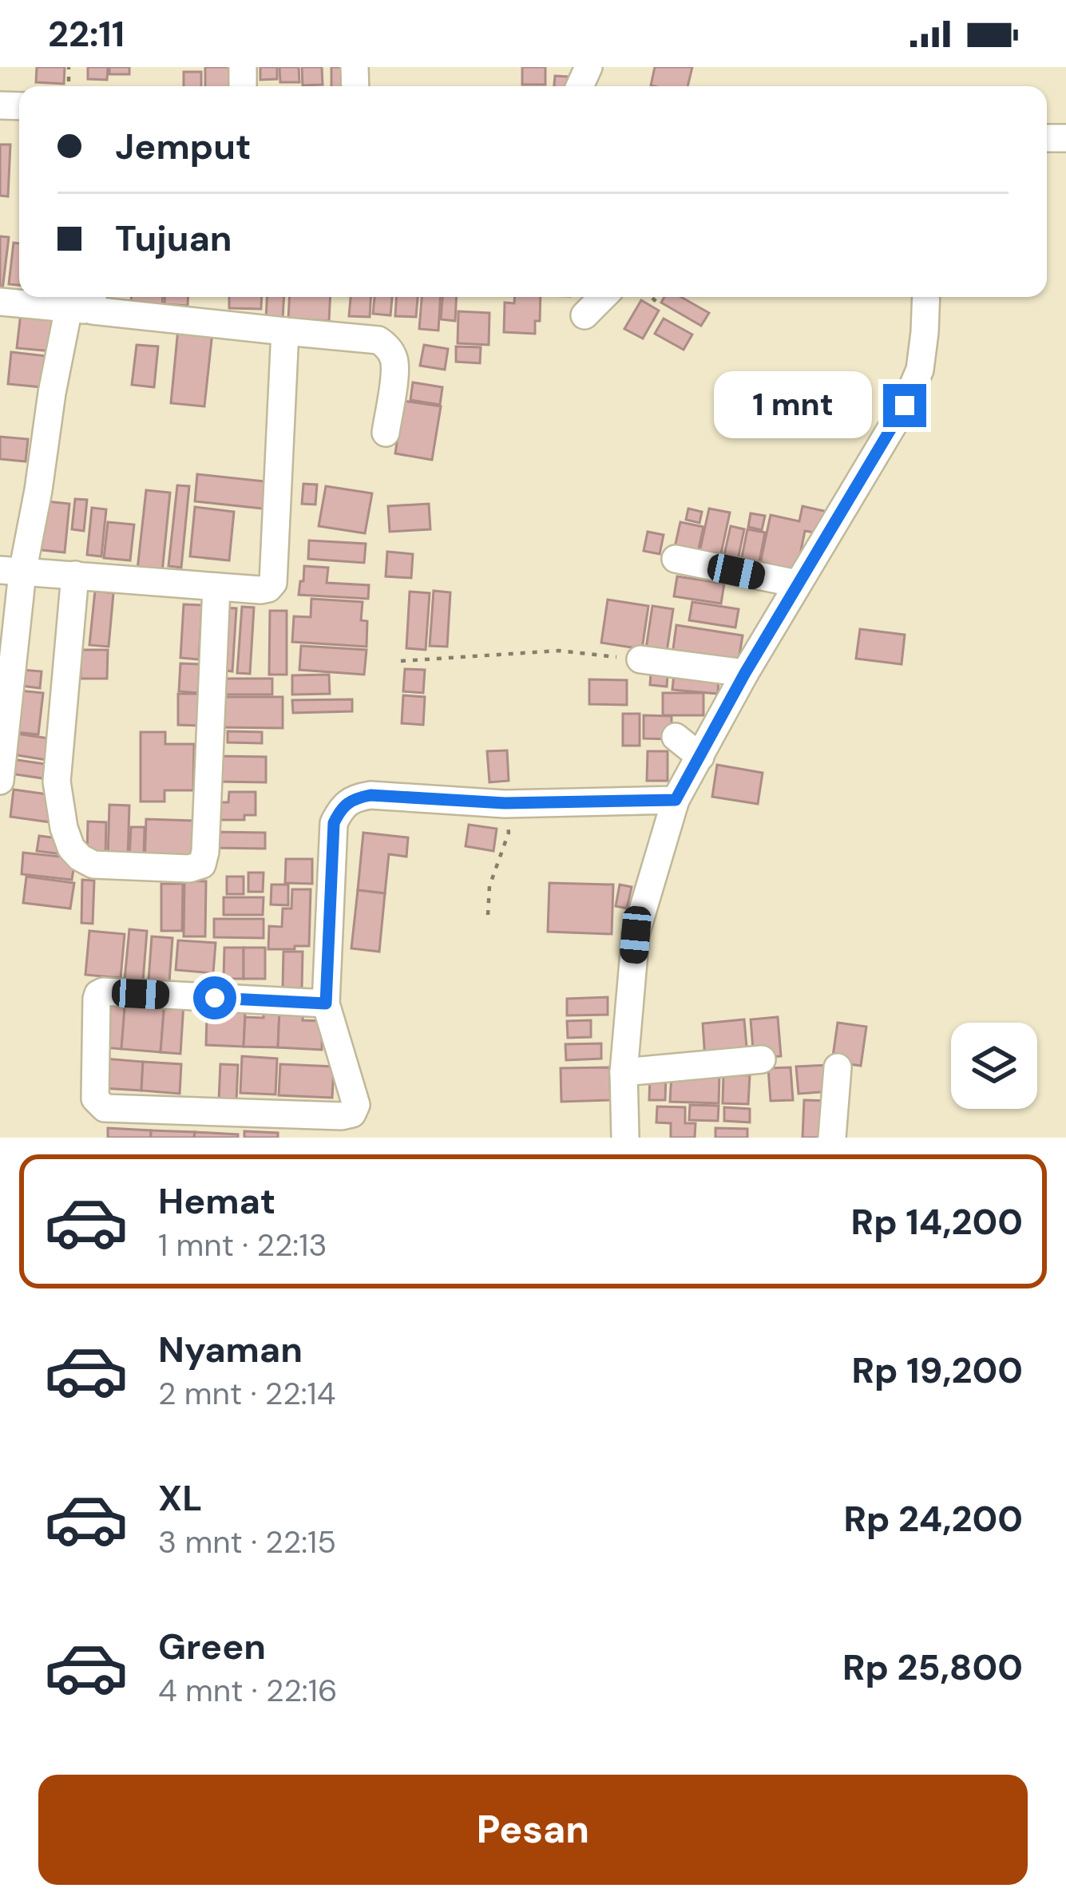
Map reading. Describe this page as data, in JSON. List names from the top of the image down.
{
  "page": {
    "status": "22:11",
    "banner": ["Jemput", "Tujuan"],
    "bubble": "1 mnt",
    "list": [
      {
        "name": "Hemat",
        "note": "1 mnt · 22:13",
        "value": "Rp 14,200"
      },
      {
        "name": "Nyaman",
        "note": "2 mnt · 22:14",
        "value": "Rp 19,200"
      },
      {
        "name": "XL",
        "note": "3 mnt · 22:15",
        "value": "Rp 24,200"
      },
      {
        "name": "Green",
        "note": "4 mnt · 22:16",
        "value": "Rp 25,800"
      }
    ],
    "buttons": "Pesan"
  }
}
